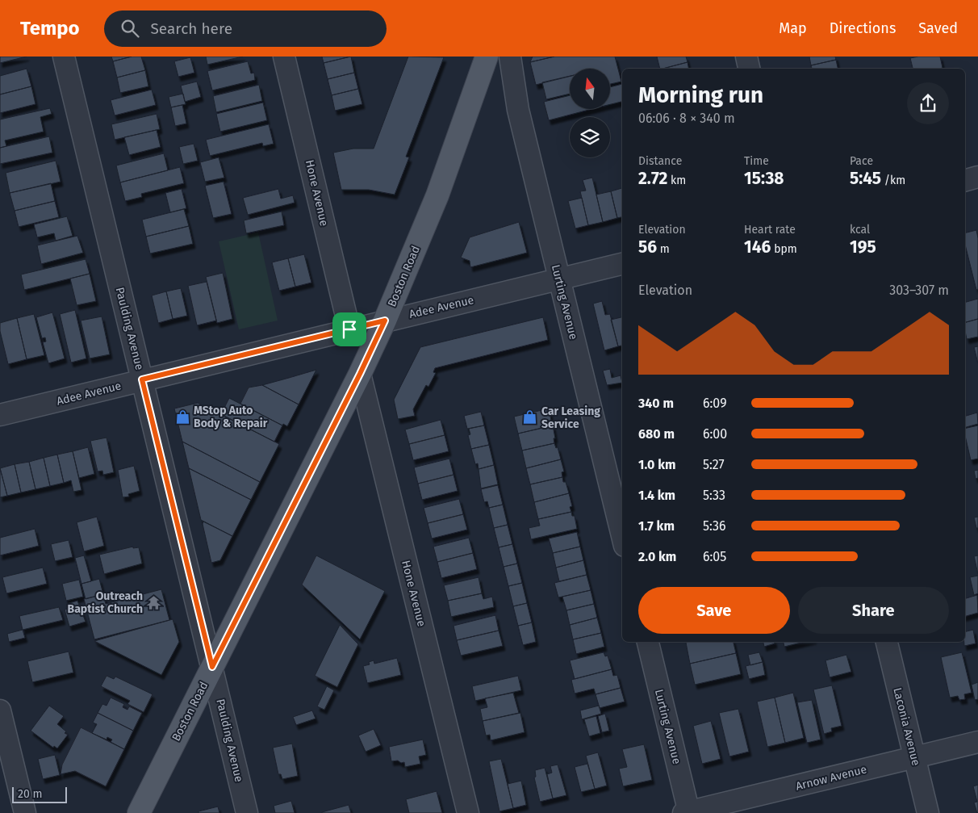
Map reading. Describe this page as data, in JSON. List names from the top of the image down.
{
  "streets": {
    "main road": ["Boston Road"],
    "street": [
      "Hone Avenue",
      "Lurting Avenue",
      "Adee Avenue",
      "Paulding Avenue",
      "Laconia Avenue",
      "Arnow Avenue"
    ]
  },
  "crossings": [
    ["Hone Avenue", "Boston Road"],
    ["Hone Avenue", "Adee Avenue"],
    ["Boston Road", "Adee Avenue"],
    ["Boston Road", "Paulding Avenue"],
    ["Lurting Avenue", "Adee Avenue"],
    ["Lurting Avenue", "Arnow Avenue"],
    ["Adee Avenue", "Paulding Avenue"],
    ["Laconia Avenue", "Arnow Avenue"]
  ],
  "places": {
    "shop": ["MStop Auto Body & Repair", "Car Leasing Service"],
    "temple": ["Outreach Baptist Church"]
  },
  "scale_bar": "20 m",
  "north": "top",
  "page": {
    "header": "Tempo",
    "search": "Search here",
    "nav": ["Map", "Directions", "Saved"],
    "heading": ["Morning run", "06:06 · 8 × 340 m"],
    "stats": [
      ["Distance", "2.72 km"],
      ["Time", "15:38"],
      ["Pace", "5:45 /km"],
      ["Elevation", "56 m"],
      ["Heart rate", "146 bpm"],
      ["kcal", "195"]
    ],
    "chart": ["Elevation", "303–307 m"],
    "list": [
      {
        "name": "340 m",
        "note": "6:09"
      },
      {
        "name": "680 m",
        "note": "6:00"
      },
      {
        "name": "1.0 km",
        "note": "5:27"
      },
      {
        "name": "1.4 km",
        "note": "5:33"
      },
      {
        "name": "1.7 km",
        "note": "5:36"
      },
      {
        "name": "2.0 km",
        "note": "6:05"
      }
    ],
    "buttons": ["Save", "Share"],
    "scale": "20 m"
  }
}
